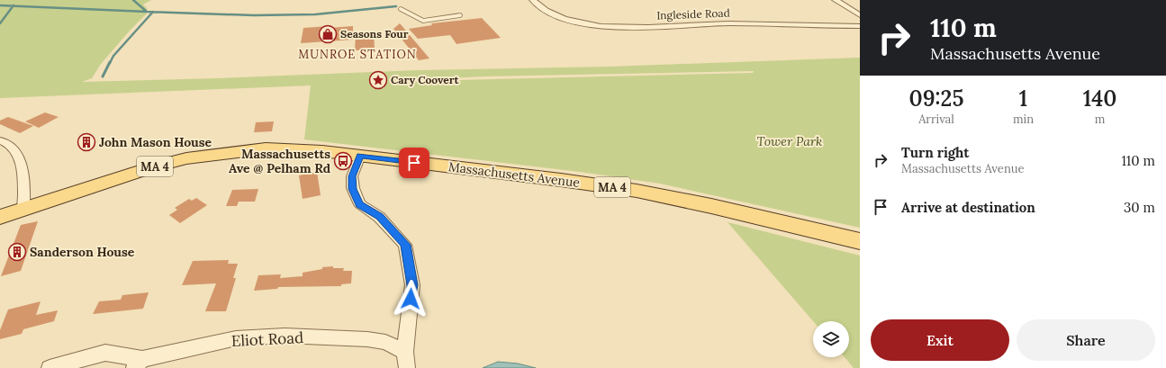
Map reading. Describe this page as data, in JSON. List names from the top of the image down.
{
  "streets": {
    "main road": ["MA 4", "Massachusetts Avenue"],
    "street": ["Ingleside Road", "Eliot Road"]
  },
  "districts": ["MUNROE STATION"],
  "parks": ["Tower Park"],
  "places": {
    "shop": ["Seasons Four"],
    "place": ["Cary Coovert"],
    "building": ["John Mason House", "Sanderson House"],
    "bus stop": ["Massachusetts Ave @ Pelham Rd"]
  },
  "page": {
    "turn": ["110 m", "Massachusetts Avenue"],
    "eta": [
      "09:25",
      "Arrival",
      "1",
      "min",
      "140",
      "m"
    ],
    "list": [
      {
        "name": "Turn right",
        "note": "Massachusetts Avenue",
        "value": "110 m"
      },
      {
        "name": "Arrive at destination",
        "value": "30 m"
      }
    ],
    "buttons": ["Exit", "Share"]
  }
}
